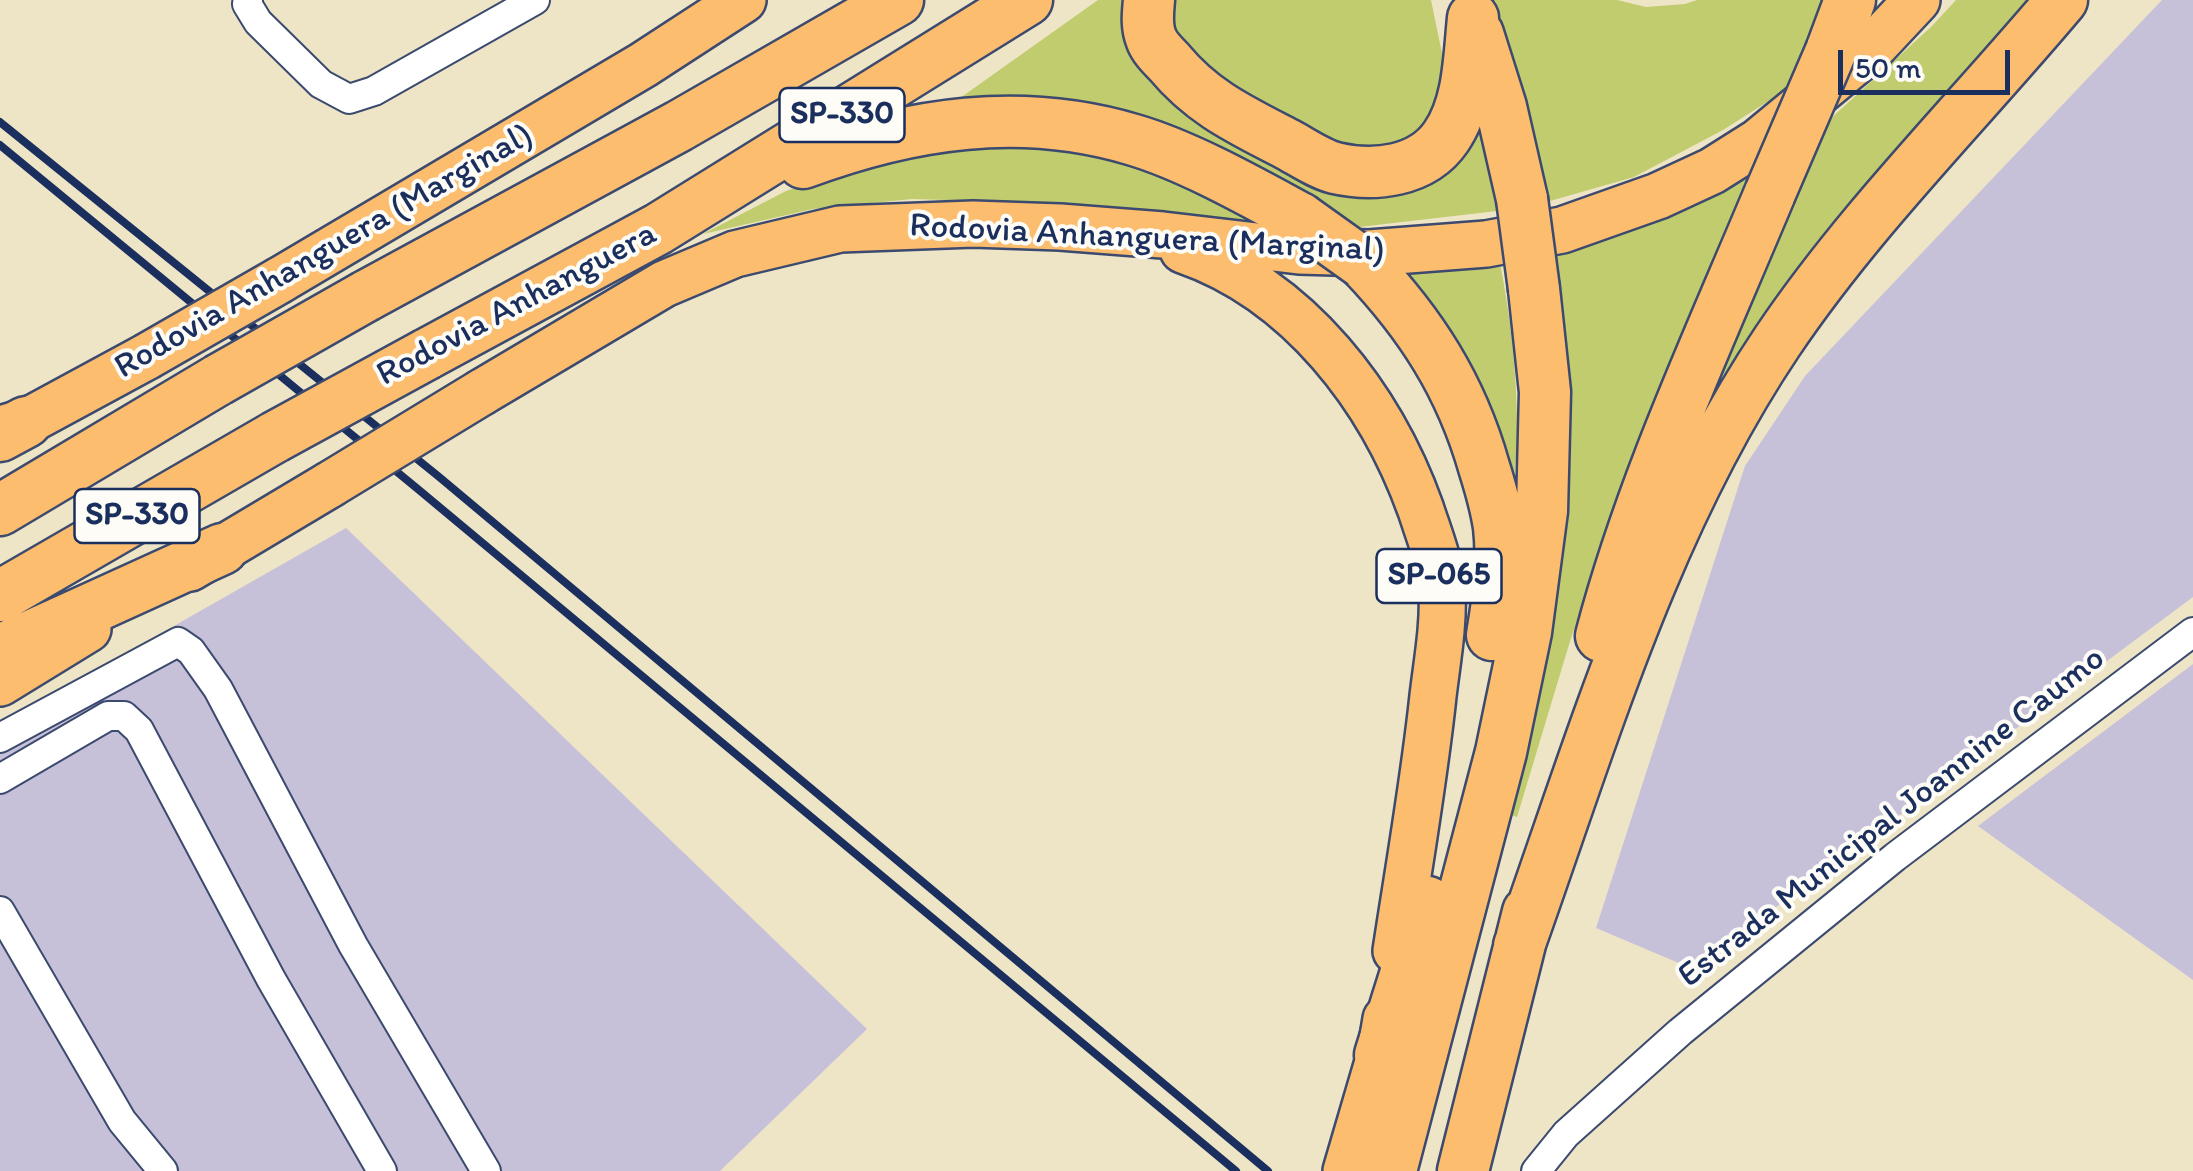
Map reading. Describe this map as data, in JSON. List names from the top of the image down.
{
  "streets": {
    "highway": [
      "SP-330",
      "Rodovia Anhanguera (Marginal)",
      "Rodovia Anhanguera",
      "SP-065"
    ],
    "street": ["Estrada Municipal Joannine Caumo"]
  },
  "crossings": [
    ["Rodovia Anhanguera (Marginal)", "SP-065"]
  ],
  "scale_bar": "50 m"
}
